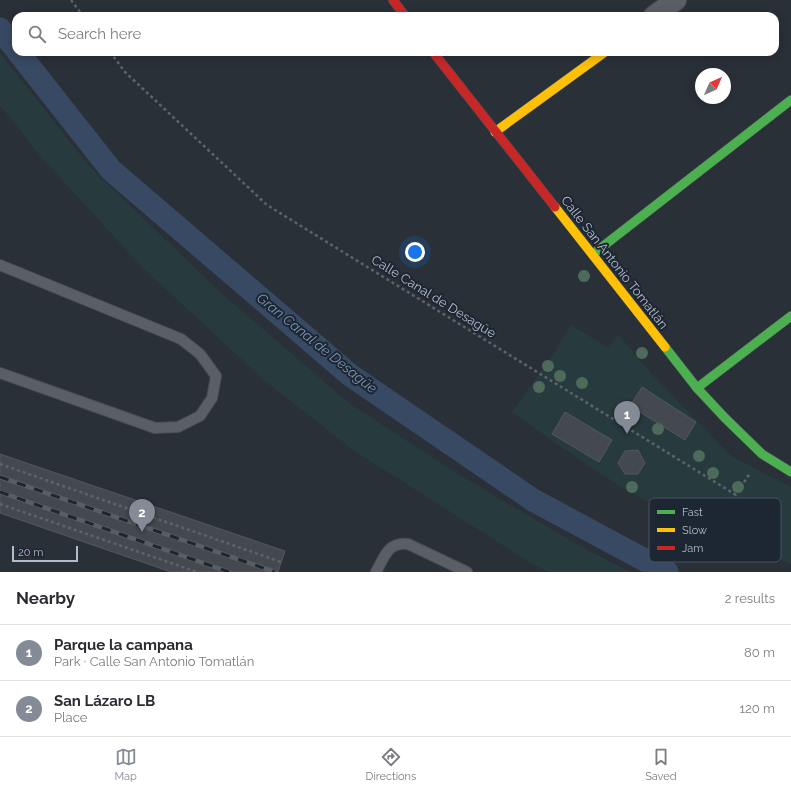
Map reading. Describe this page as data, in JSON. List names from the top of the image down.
{
  "streets": {
    "street": ["Calle San Antonio Tomatlán"],
    "path": ["Calle Canal de Desagüe"]
  },
  "crossings": [
    ["Calle San Antonio Tomatlán", "Calle Canal de Desagüe"]
  ],
  "water": ["Gran Canal de Desagüe"],
  "legend": ["Fast", "Slow", "Jam"],
  "scale_bar": "20 m",
  "north": "top right",
  "page": {
    "search": "Search here",
    "pins": ["1", "2"],
    "scale": "20 m",
    "heading": ["Nearby", "2 results"],
    "list": [
      {
        "mark": "1",
        "name": "Parque la campana",
        "note": "Park · Calle San Antonio Tomatlán",
        "value": "80 m"
      },
      {
        "mark": "2",
        "name": "San Lázaro LB",
        "note": "Place",
        "value": "120 m"
      }
    ],
    "nav": ["Map", "Directions", "Saved"]
  }
}
